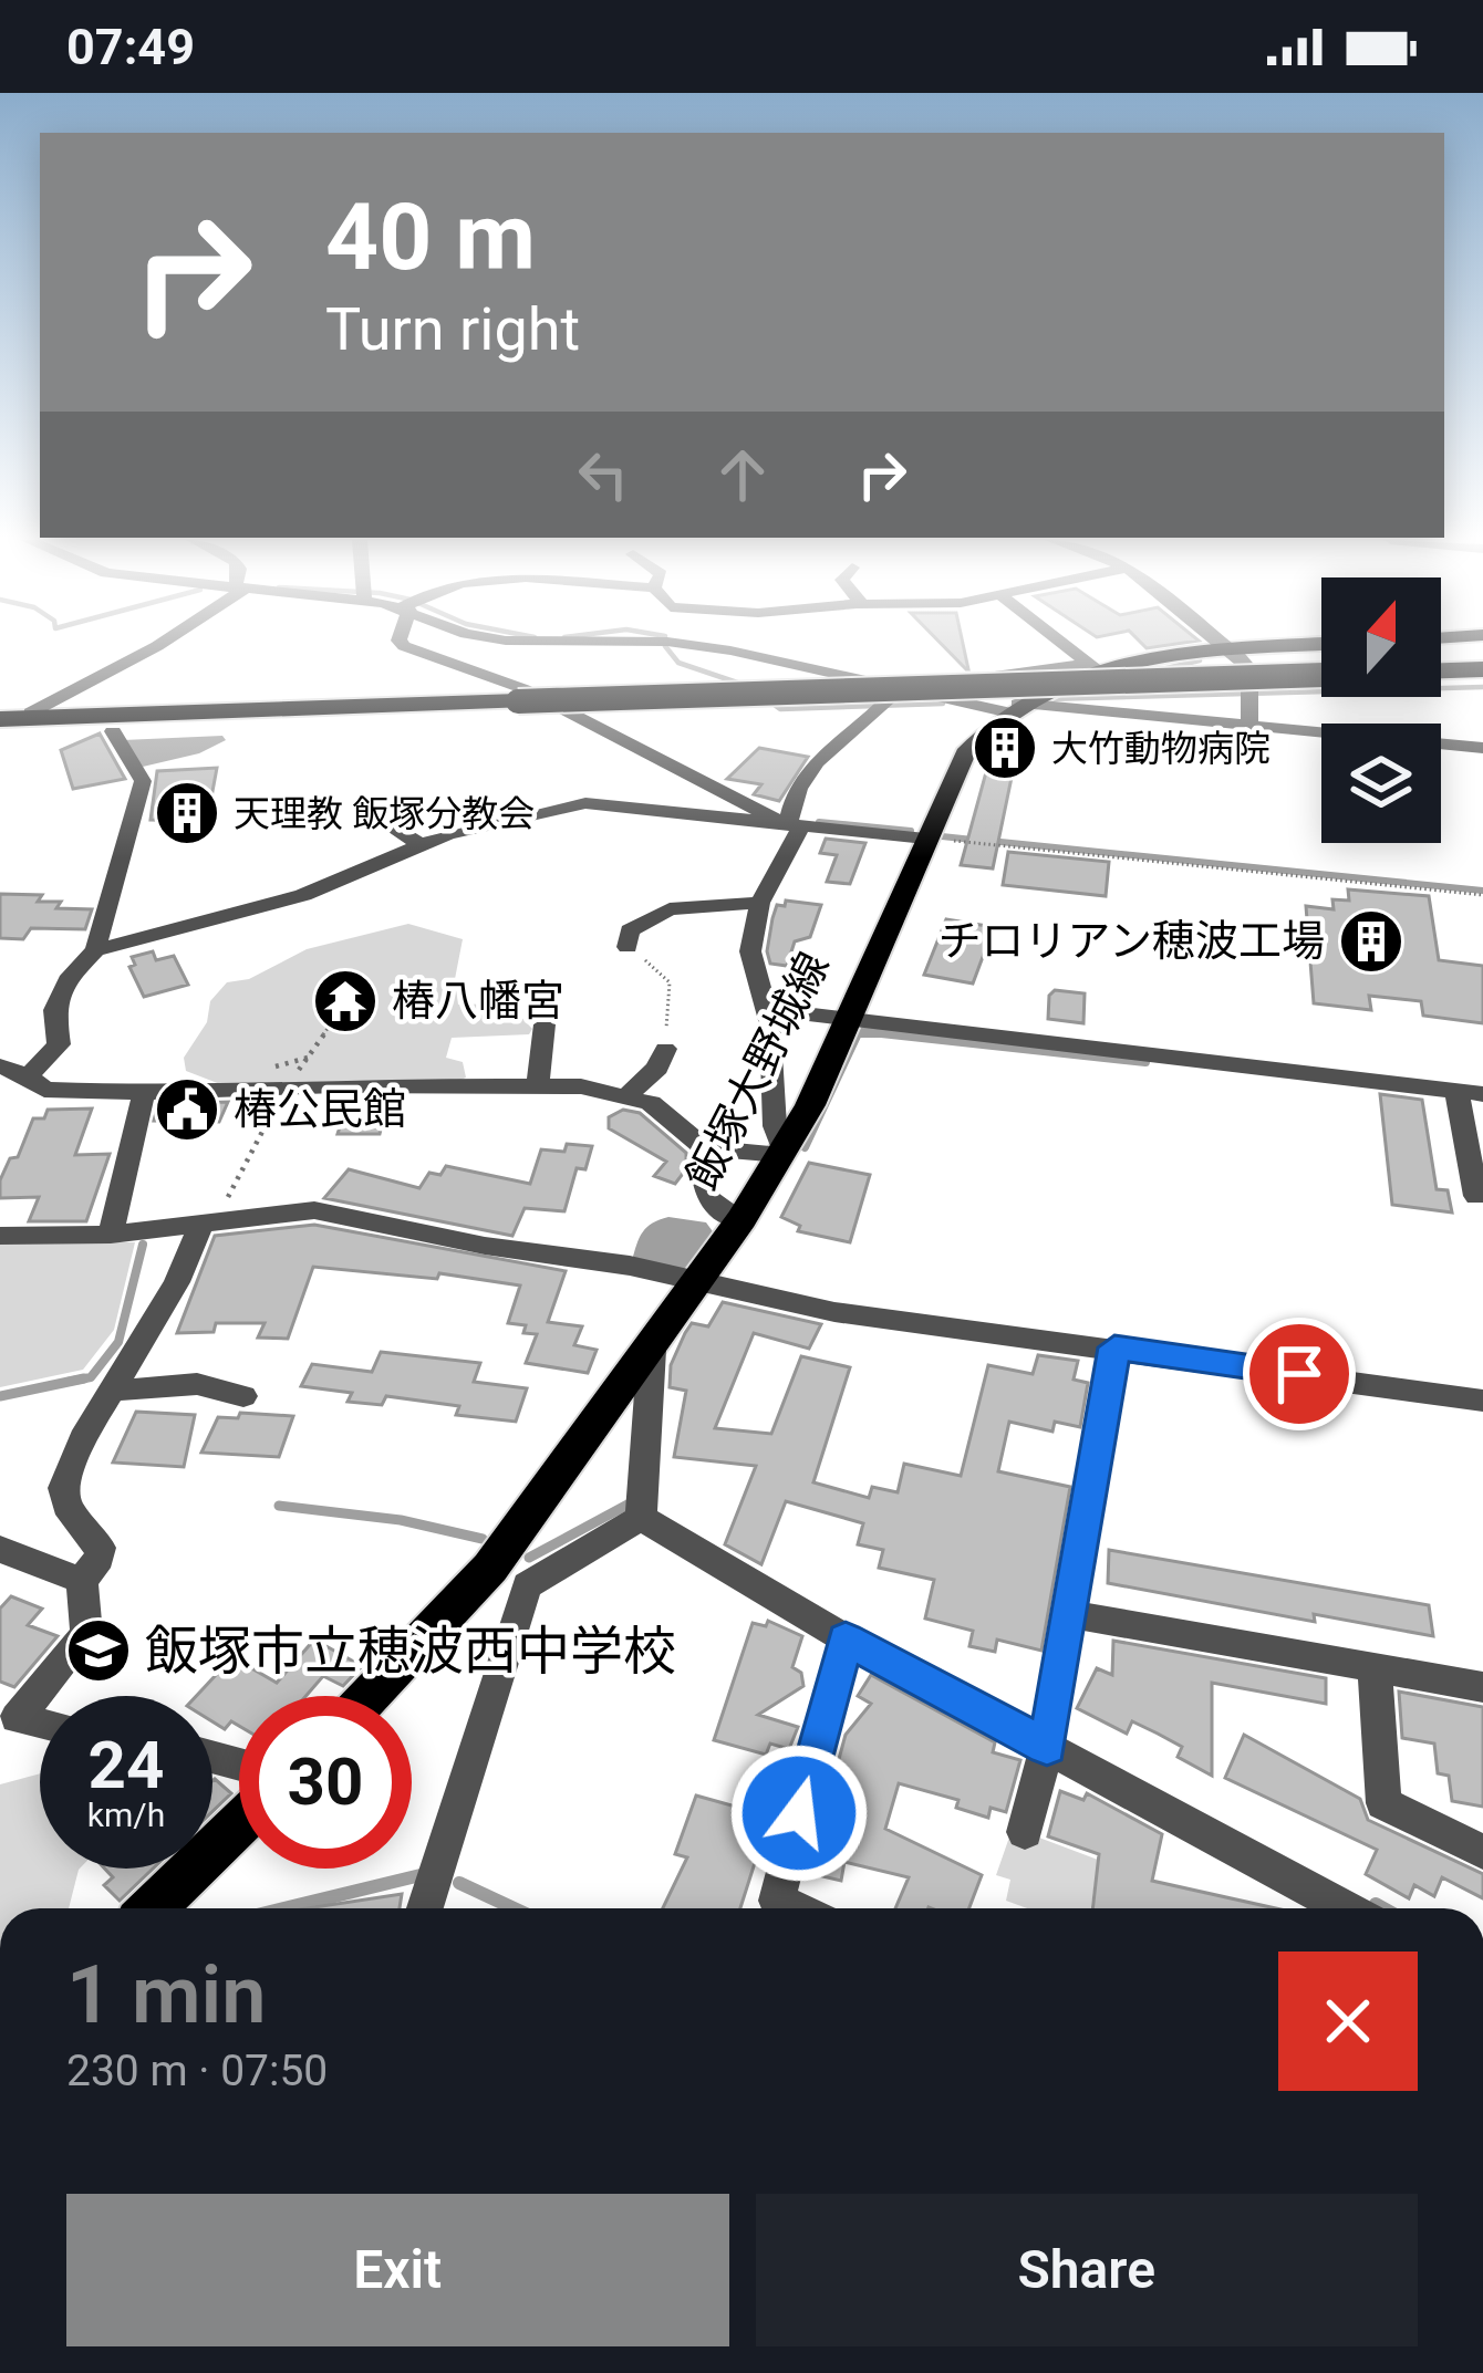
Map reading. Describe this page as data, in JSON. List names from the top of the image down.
{
  "streets": {
    "main road": ["飯塚大野城線"]
  },
  "places": {
    "building": ["大竹動物病院", "天理教 飯塚分教会", "チロリアン穂波工場"],
    "temple": ["椿八幡宮"],
    "public building": ["椿公民館"],
    "school or university": ["飯塚市立穂波西中学校"]
  },
  "north": "top",
  "page": {
    "status": "07:49",
    "turn": ["40 m", "Turn right"],
    "speed": "24 km/h",
    "limit": "30",
    "heading": ["1 min", "230 m · 07:50"],
    "buttons": ["Exit", "Share"]
  }
}
